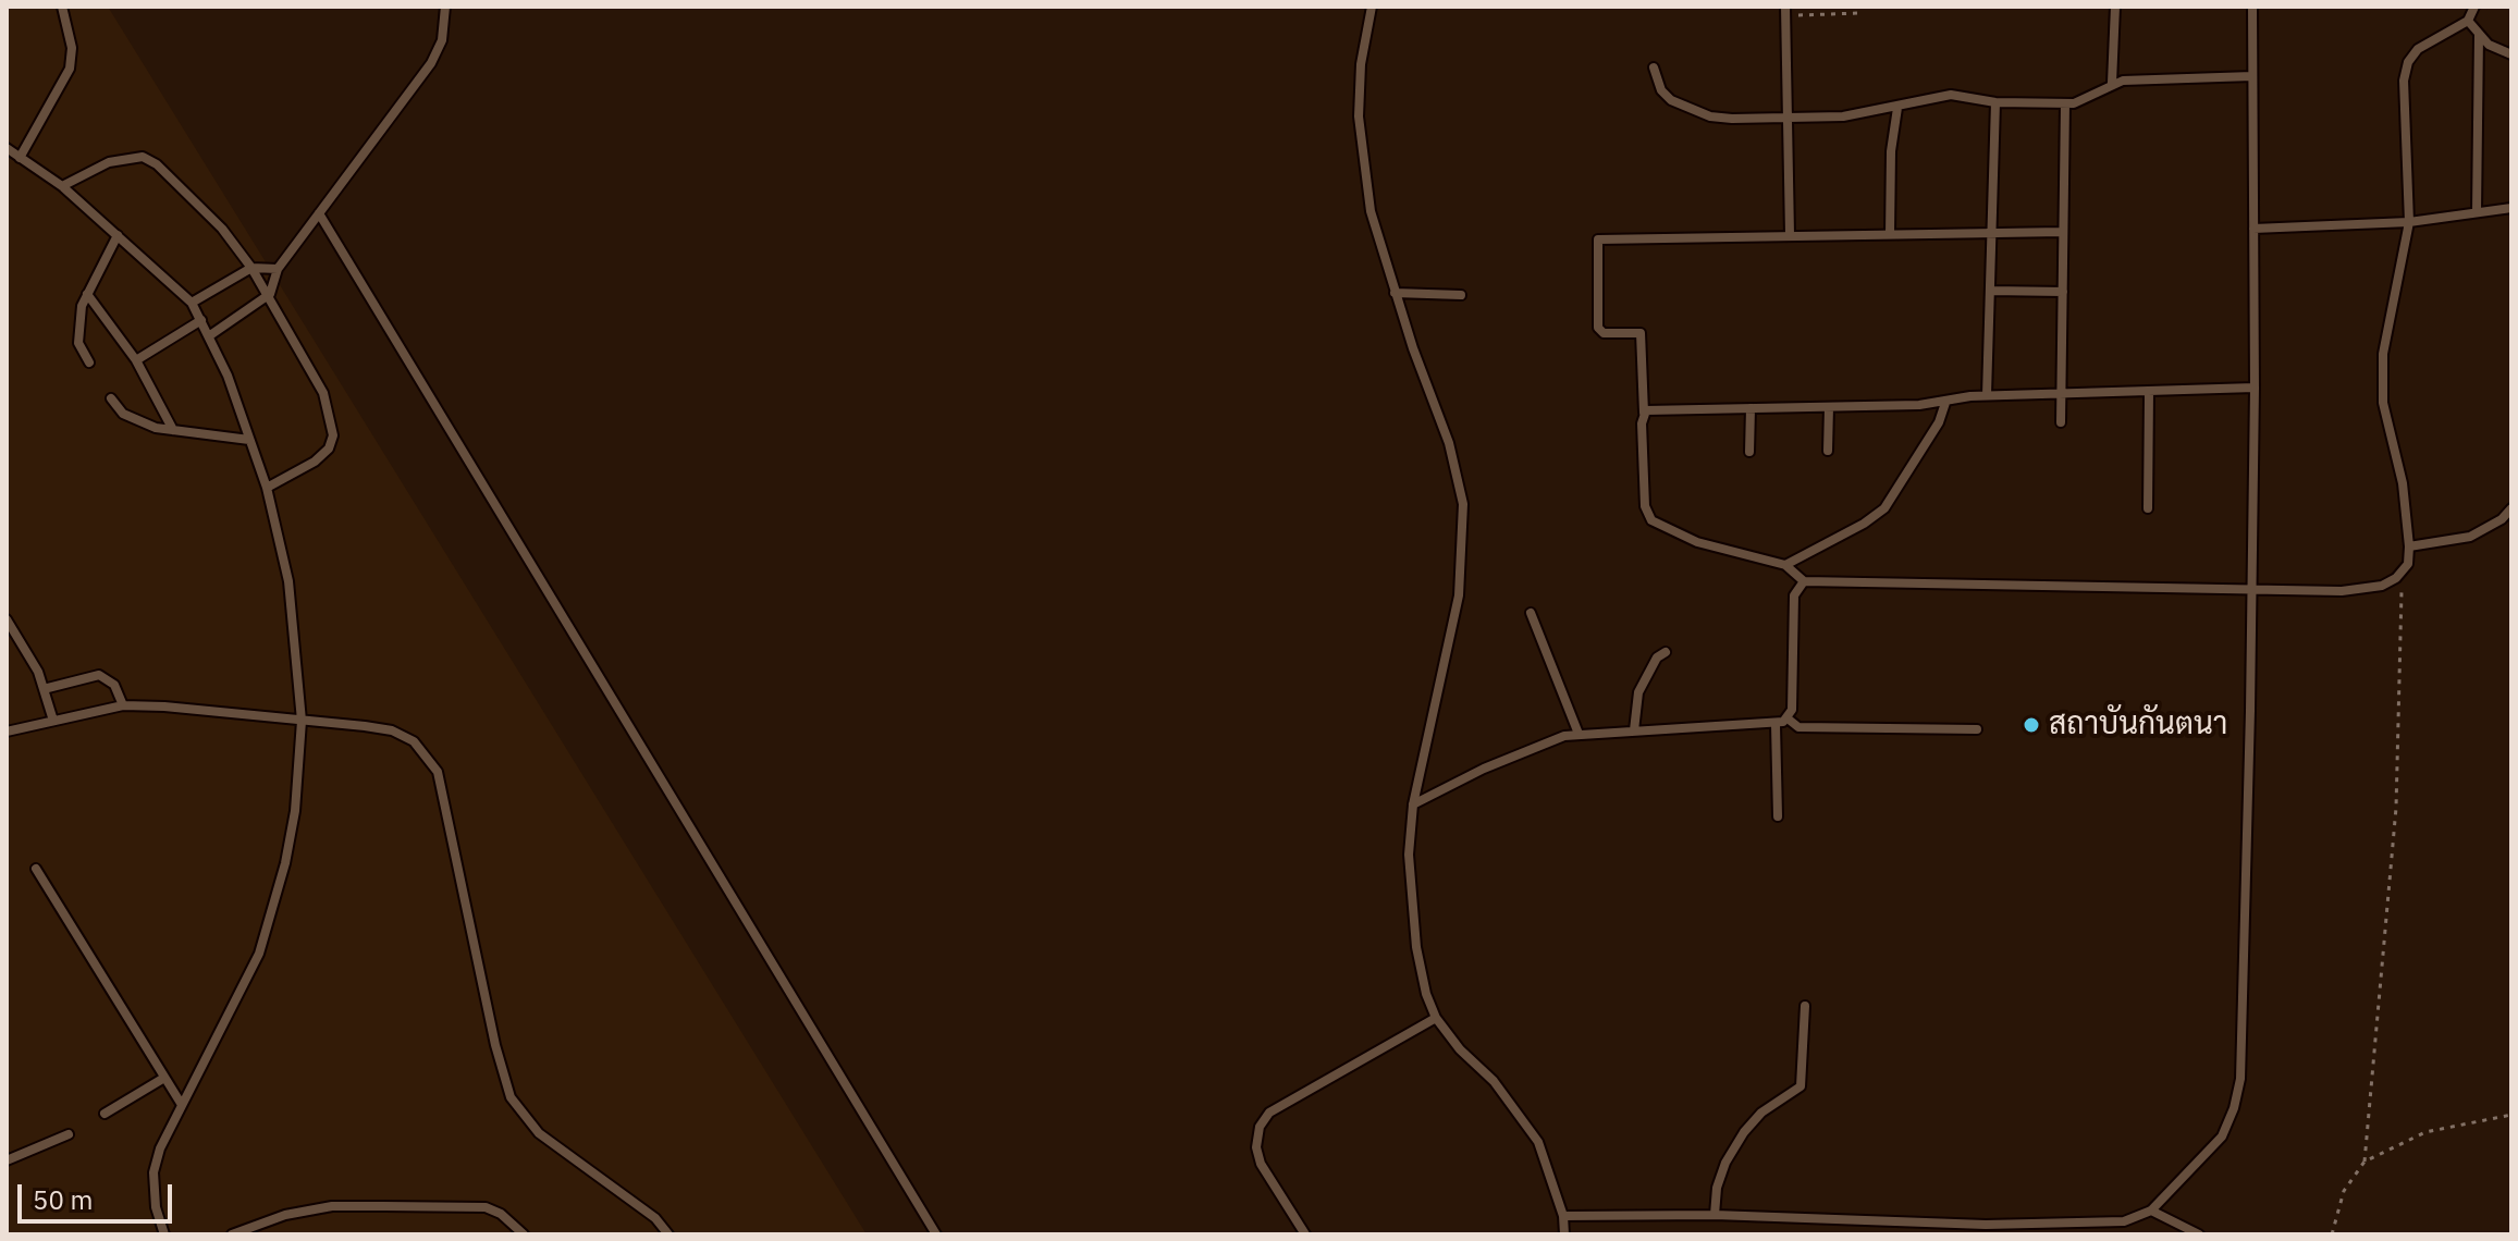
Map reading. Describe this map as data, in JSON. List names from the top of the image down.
{
  "places": ["สถาบันกันตนา"],
  "scale_bar": "50 m"
}
